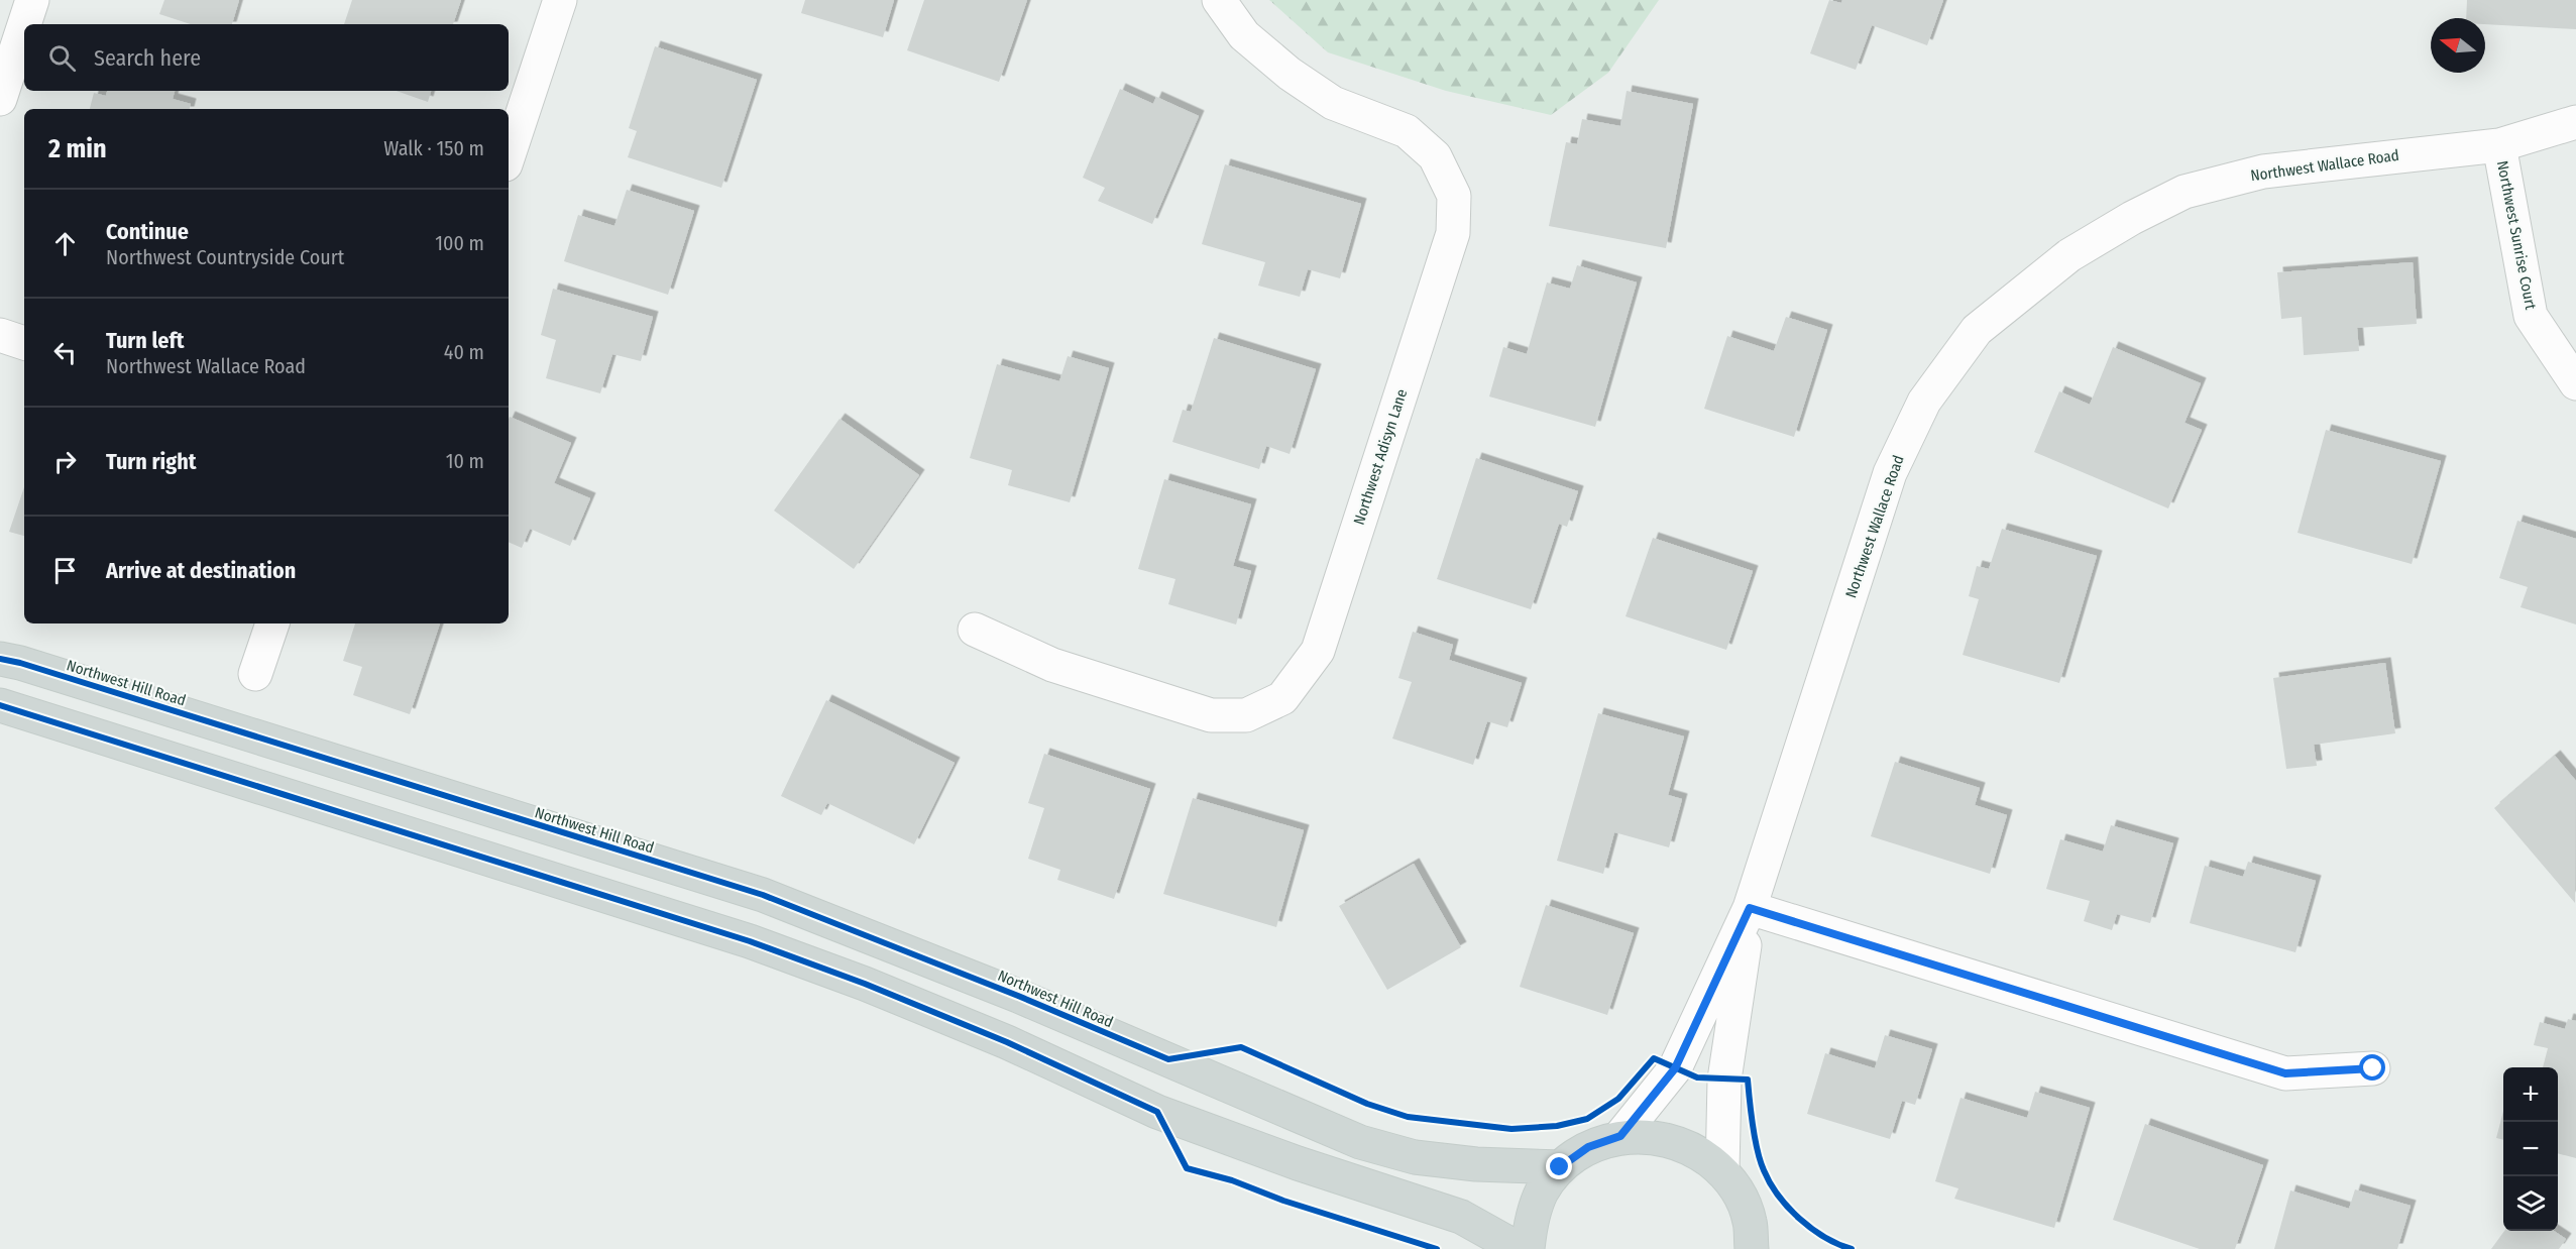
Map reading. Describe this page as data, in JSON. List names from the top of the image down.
{
  "streets": {
    "main road": ["Northwest Hill Road"],
    "street": ["Northwest Wallace Road", "Northwest Sunrise Court", "Northwest Adisyn Lane"]
  },
  "crossings": [
    ["Northwest Wallace Road", "Northwest Sunrise Court"]
  ],
  "north": "left",
  "page": {
    "search": "Search here",
    "heading": ["2 min", "Walk · 150 m"],
    "list": [
      ["Continue", "Northwest Countryside Court", "100 m"],
      ["Turn left", "Northwest Wallace Road", "40 m"],
      ["Turn right", "10 m"],
      "Arrive at destination"
    ],
    "map_buttons": ["+", "−"]
  }
}
